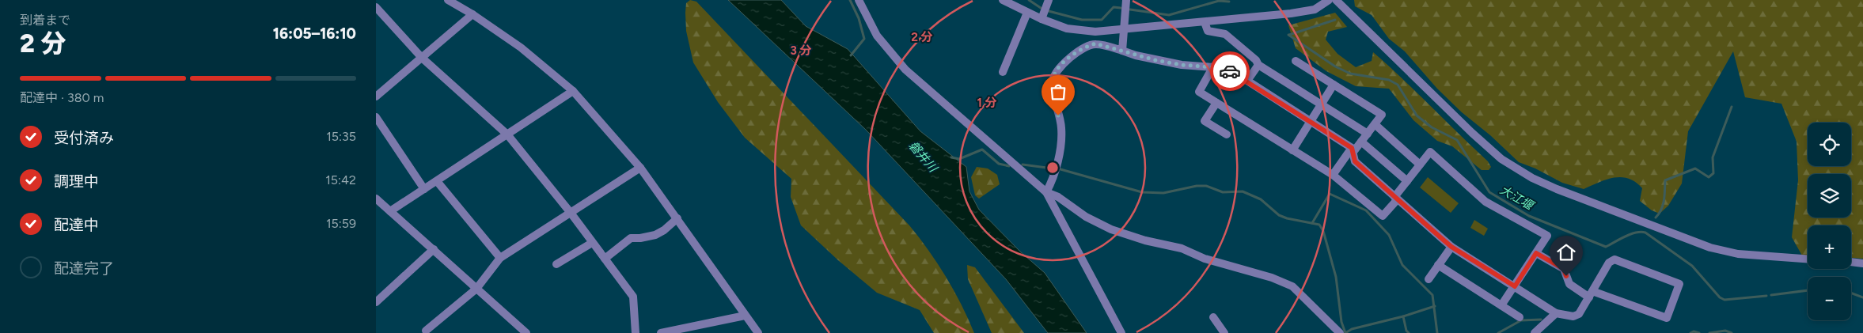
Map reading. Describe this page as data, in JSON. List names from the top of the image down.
{
  "water": ["磐井川", "大江堰"],
  "page": {
    "heading": ["2 分", "到着まで", "16:05–16:10"],
    "bar": "配達中 · 380 m",
    "list": [
      ["受付済み", "15:35"],
      ["調理中", "15:42"],
      ["配達中", "15:59"],
      "配達完了"
    ],
    "map_buttons": ["+", "−"]
  },
  "rings": ["2 分", "3 分", "1 分"]
}
